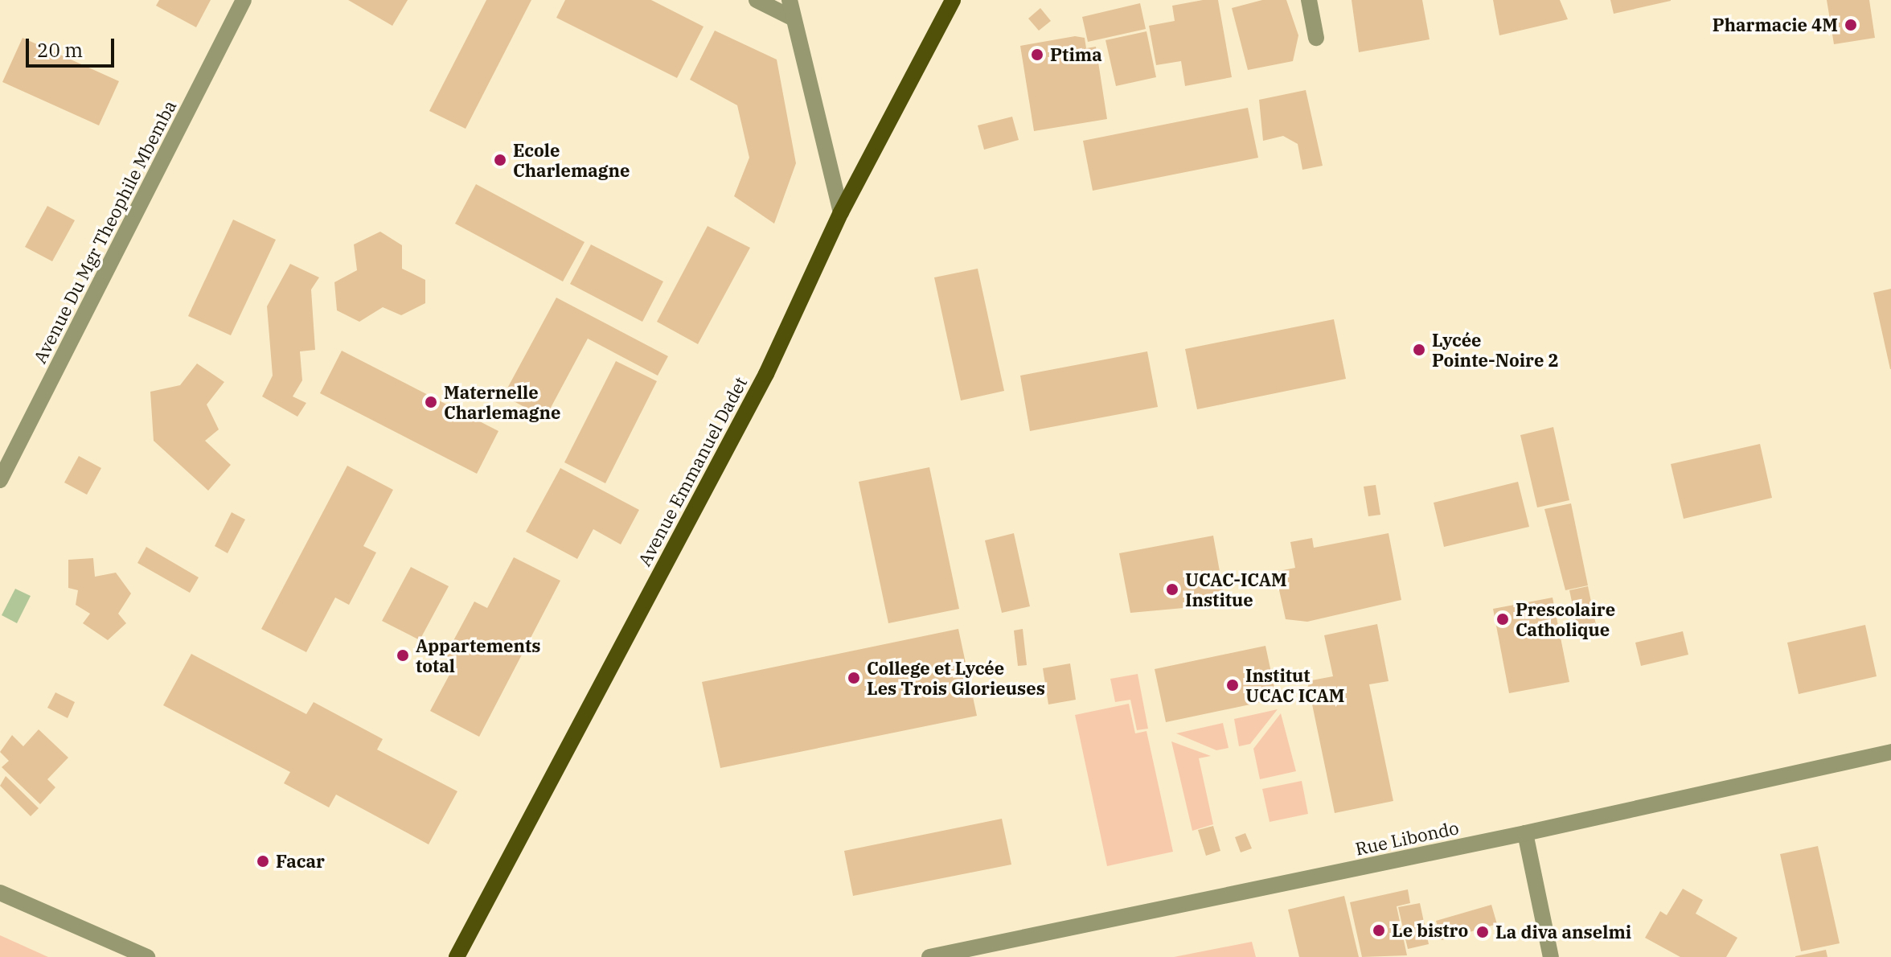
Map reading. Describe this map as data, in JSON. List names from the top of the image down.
{
  "streets": {
    "main road": ["Avenue Emmanuel Dadet"],
    "street": ["Avenue Du Mgr Theophile Mbemba", "Rue Libondo"]
  },
  "places": [
    "Pharmacie 4M",
    "Ptima",
    "Ecole Charlemagne",
    "Lycée Pointe-Noire 2",
    "Maternelle Charlemagne",
    "UCAC-ICAM Institue",
    "Prescolaire Catholique",
    "Appartements total",
    "College et Lycée Les Trois Glorieuses",
    "Institut UCAC ICAM",
    "Facar",
    "Le bistro",
    "La diva anselmi"
  ],
  "scale_bar": "20 m"
}
